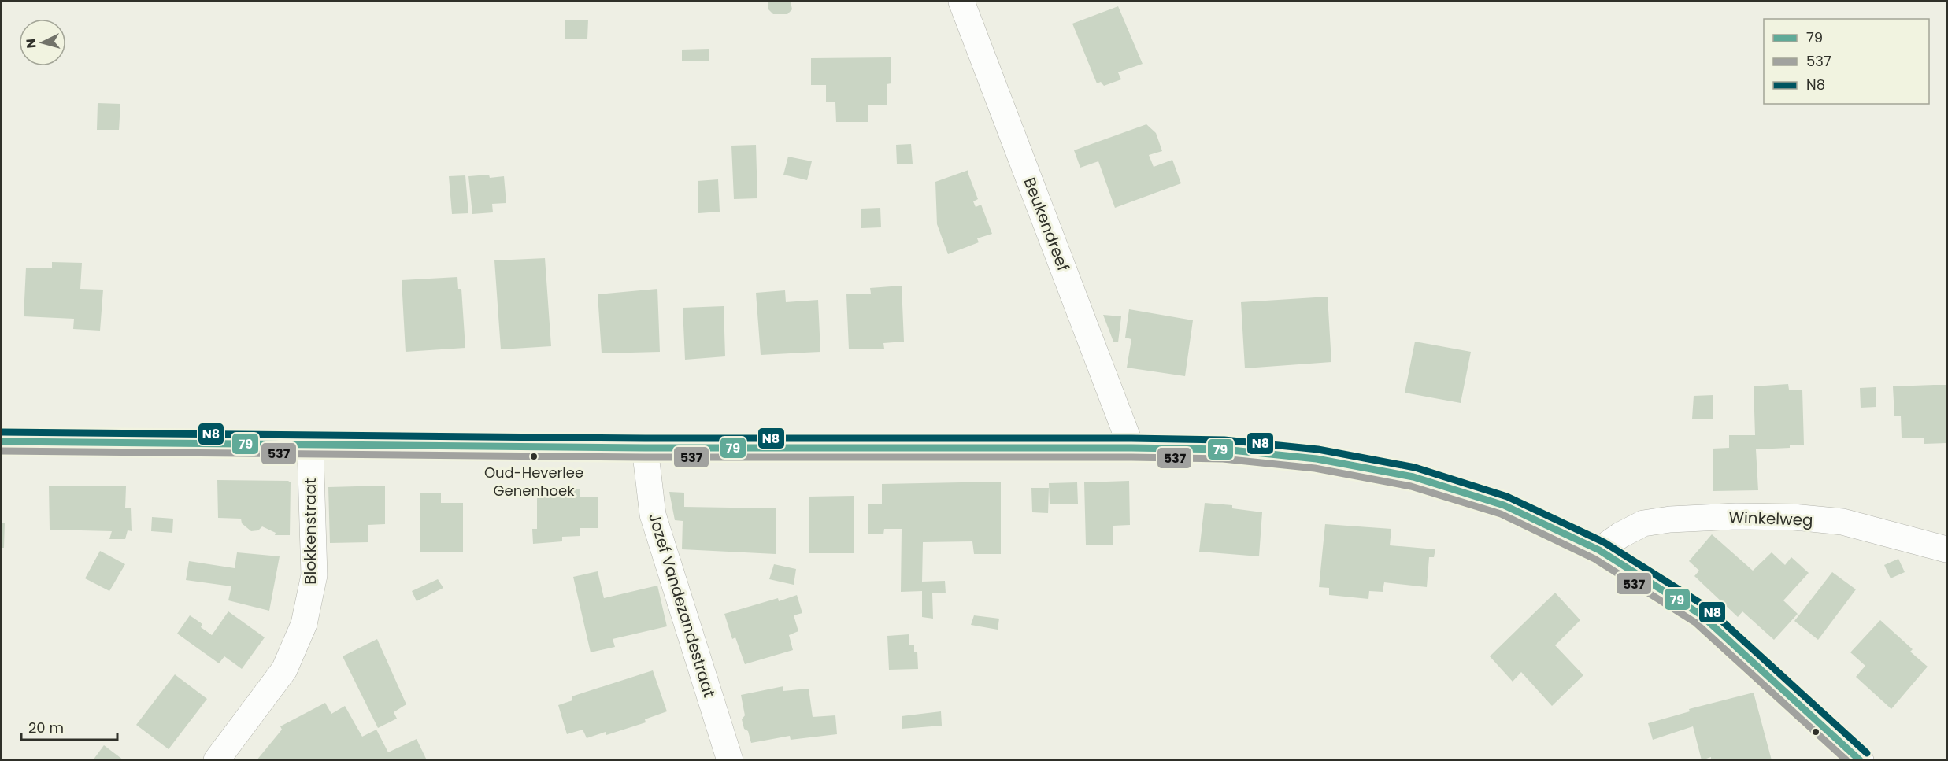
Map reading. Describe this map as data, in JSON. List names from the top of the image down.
{
  "streets": {
    "street": [
      "Beukendreef",
      "Winkelweg",
      "Blokkenstraat",
      "Jozef Vandezandestraat"
    ]
  },
  "places": ["Oud-Heverlee Genenhoek"],
  "lines": ["transit line N8", "transit line 79", "transit line 537"],
  "legend": ["79", "537", "N8"],
  "scale_bar": "20 m",
  "north": "left"
}
